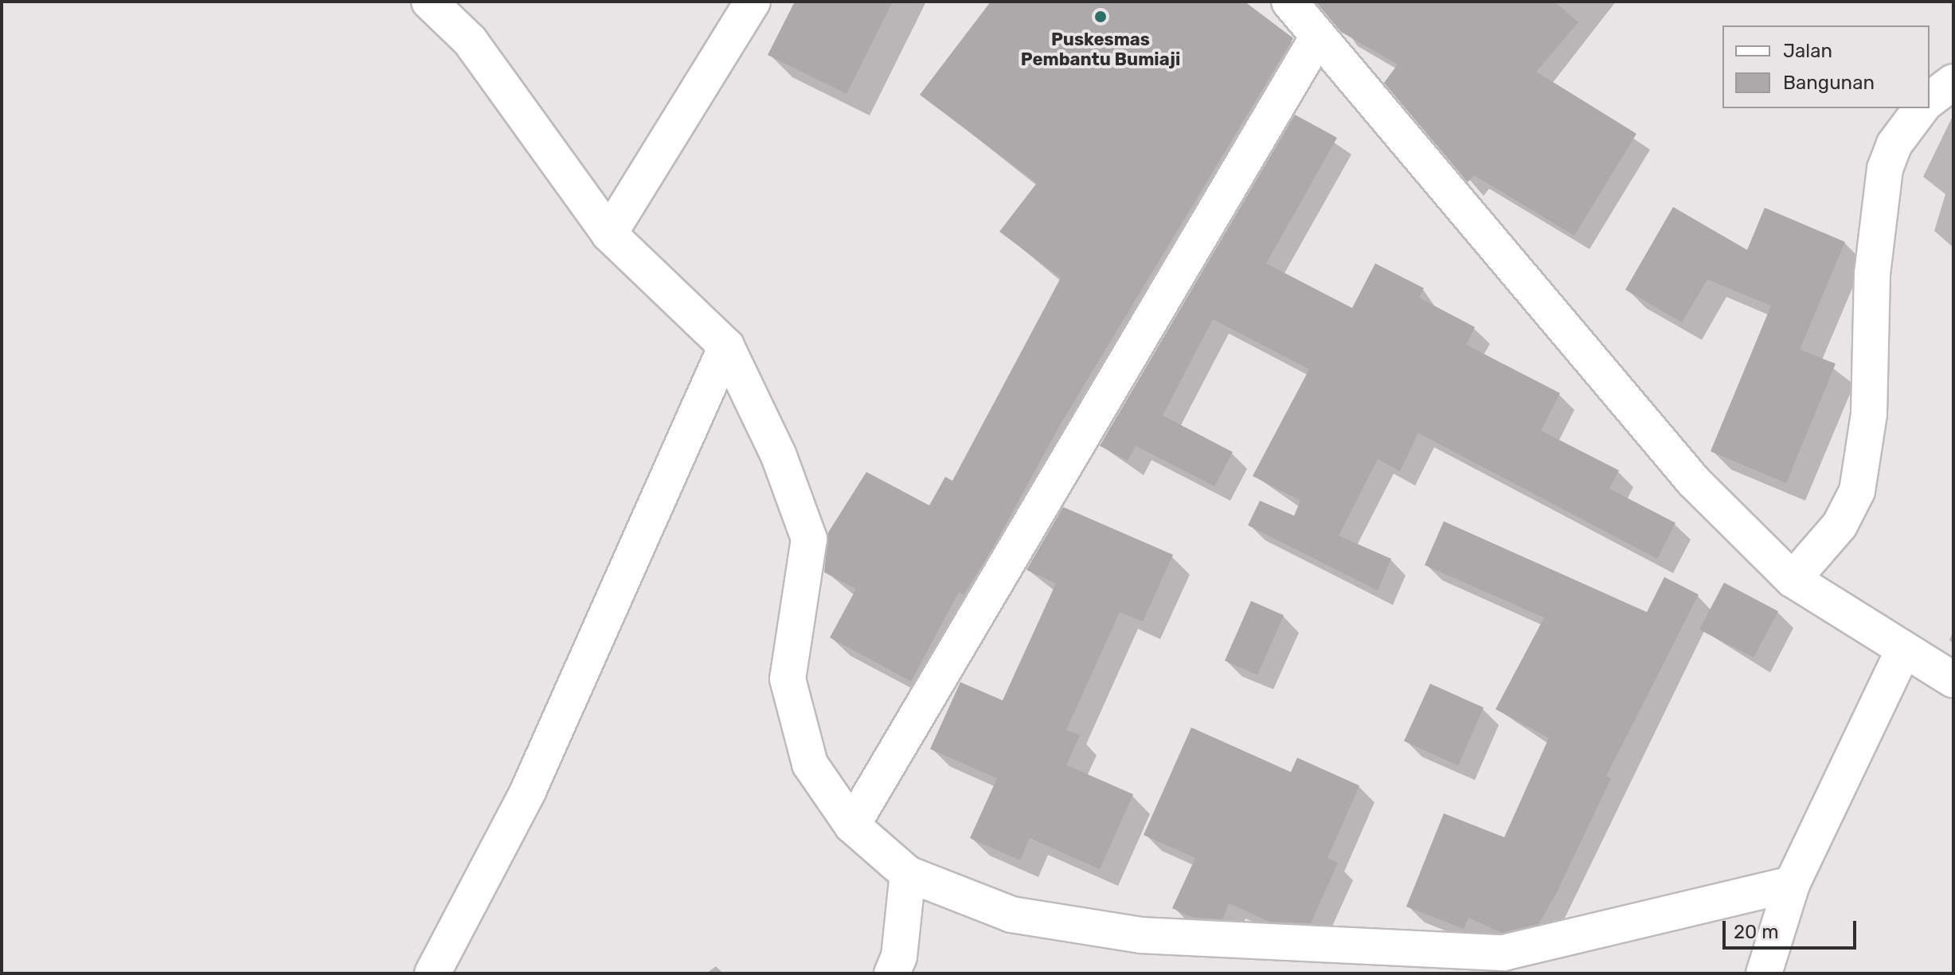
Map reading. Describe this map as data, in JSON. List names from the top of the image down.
{
  "places": ["Puskesmas Pembantu Bumiaji"],
  "legend": ["Jalan", "Bangunan"],
  "scale_bar": "20 m"
}
